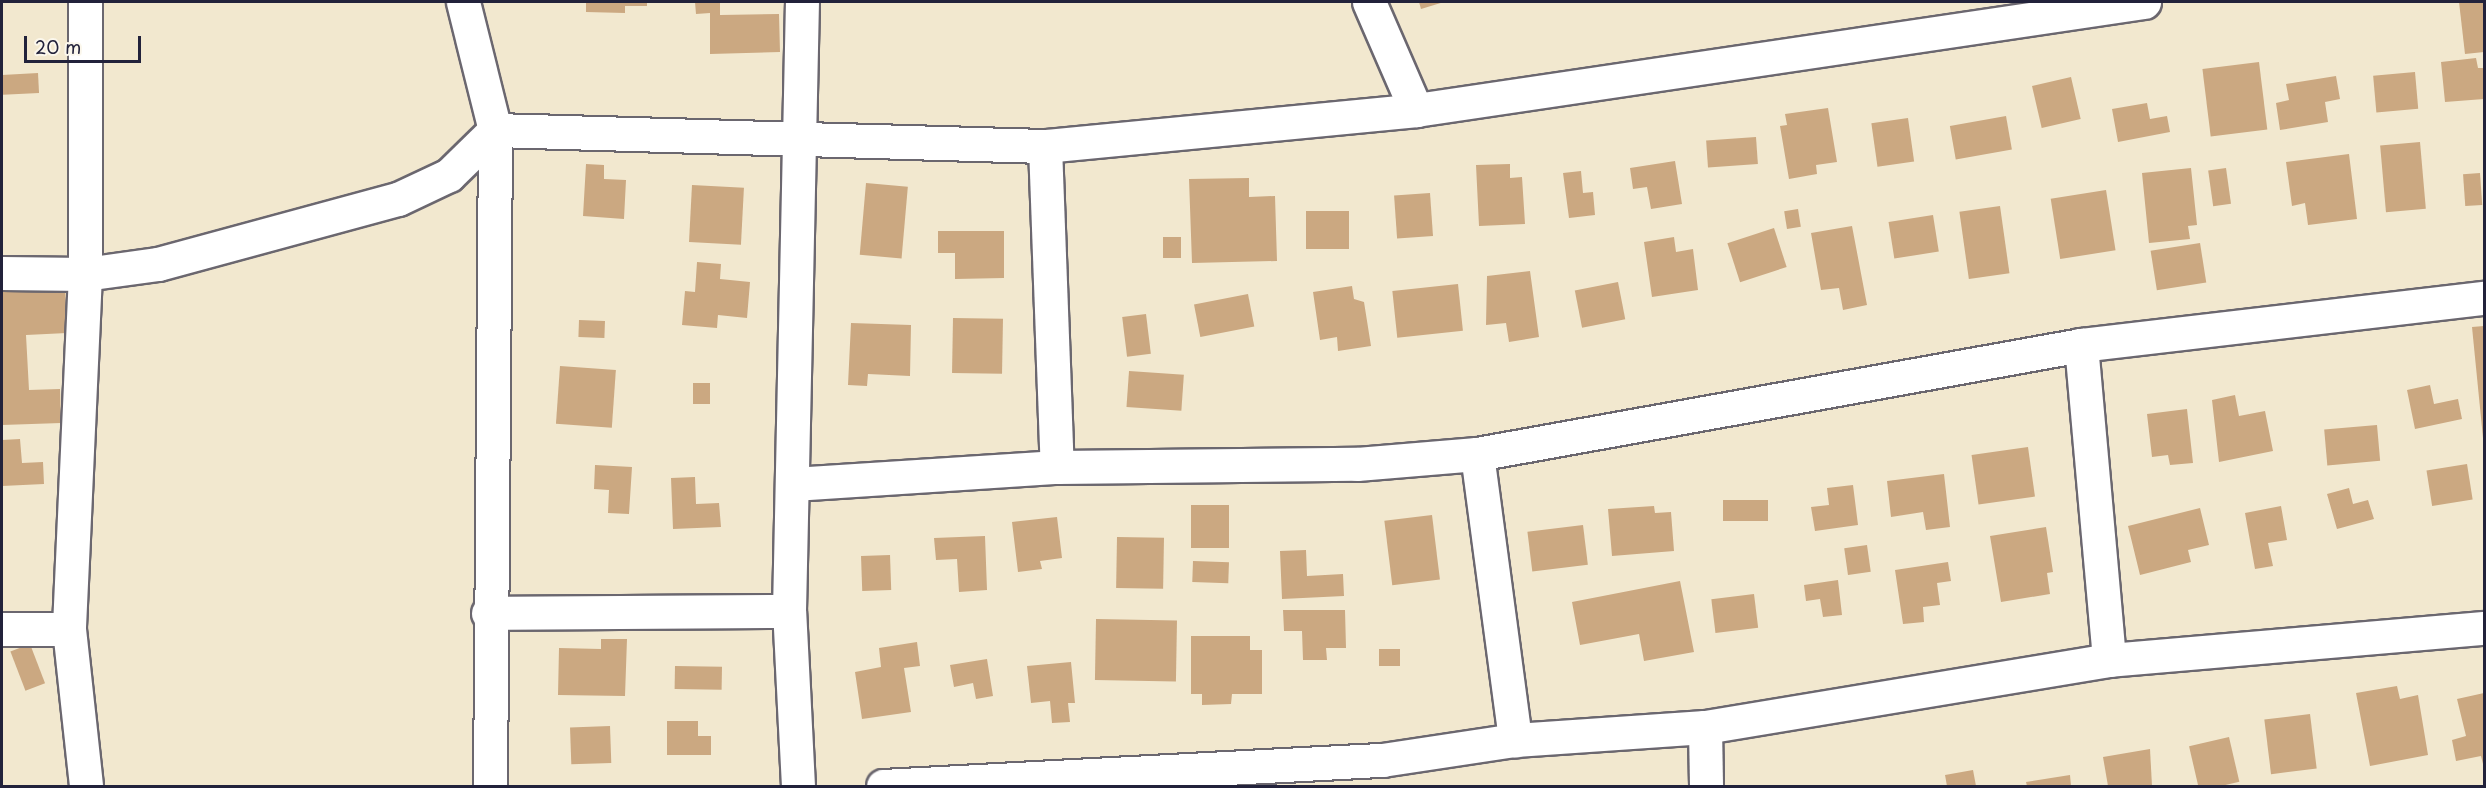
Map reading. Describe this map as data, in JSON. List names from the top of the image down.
{
  "scale_bar": "20 m"
}
